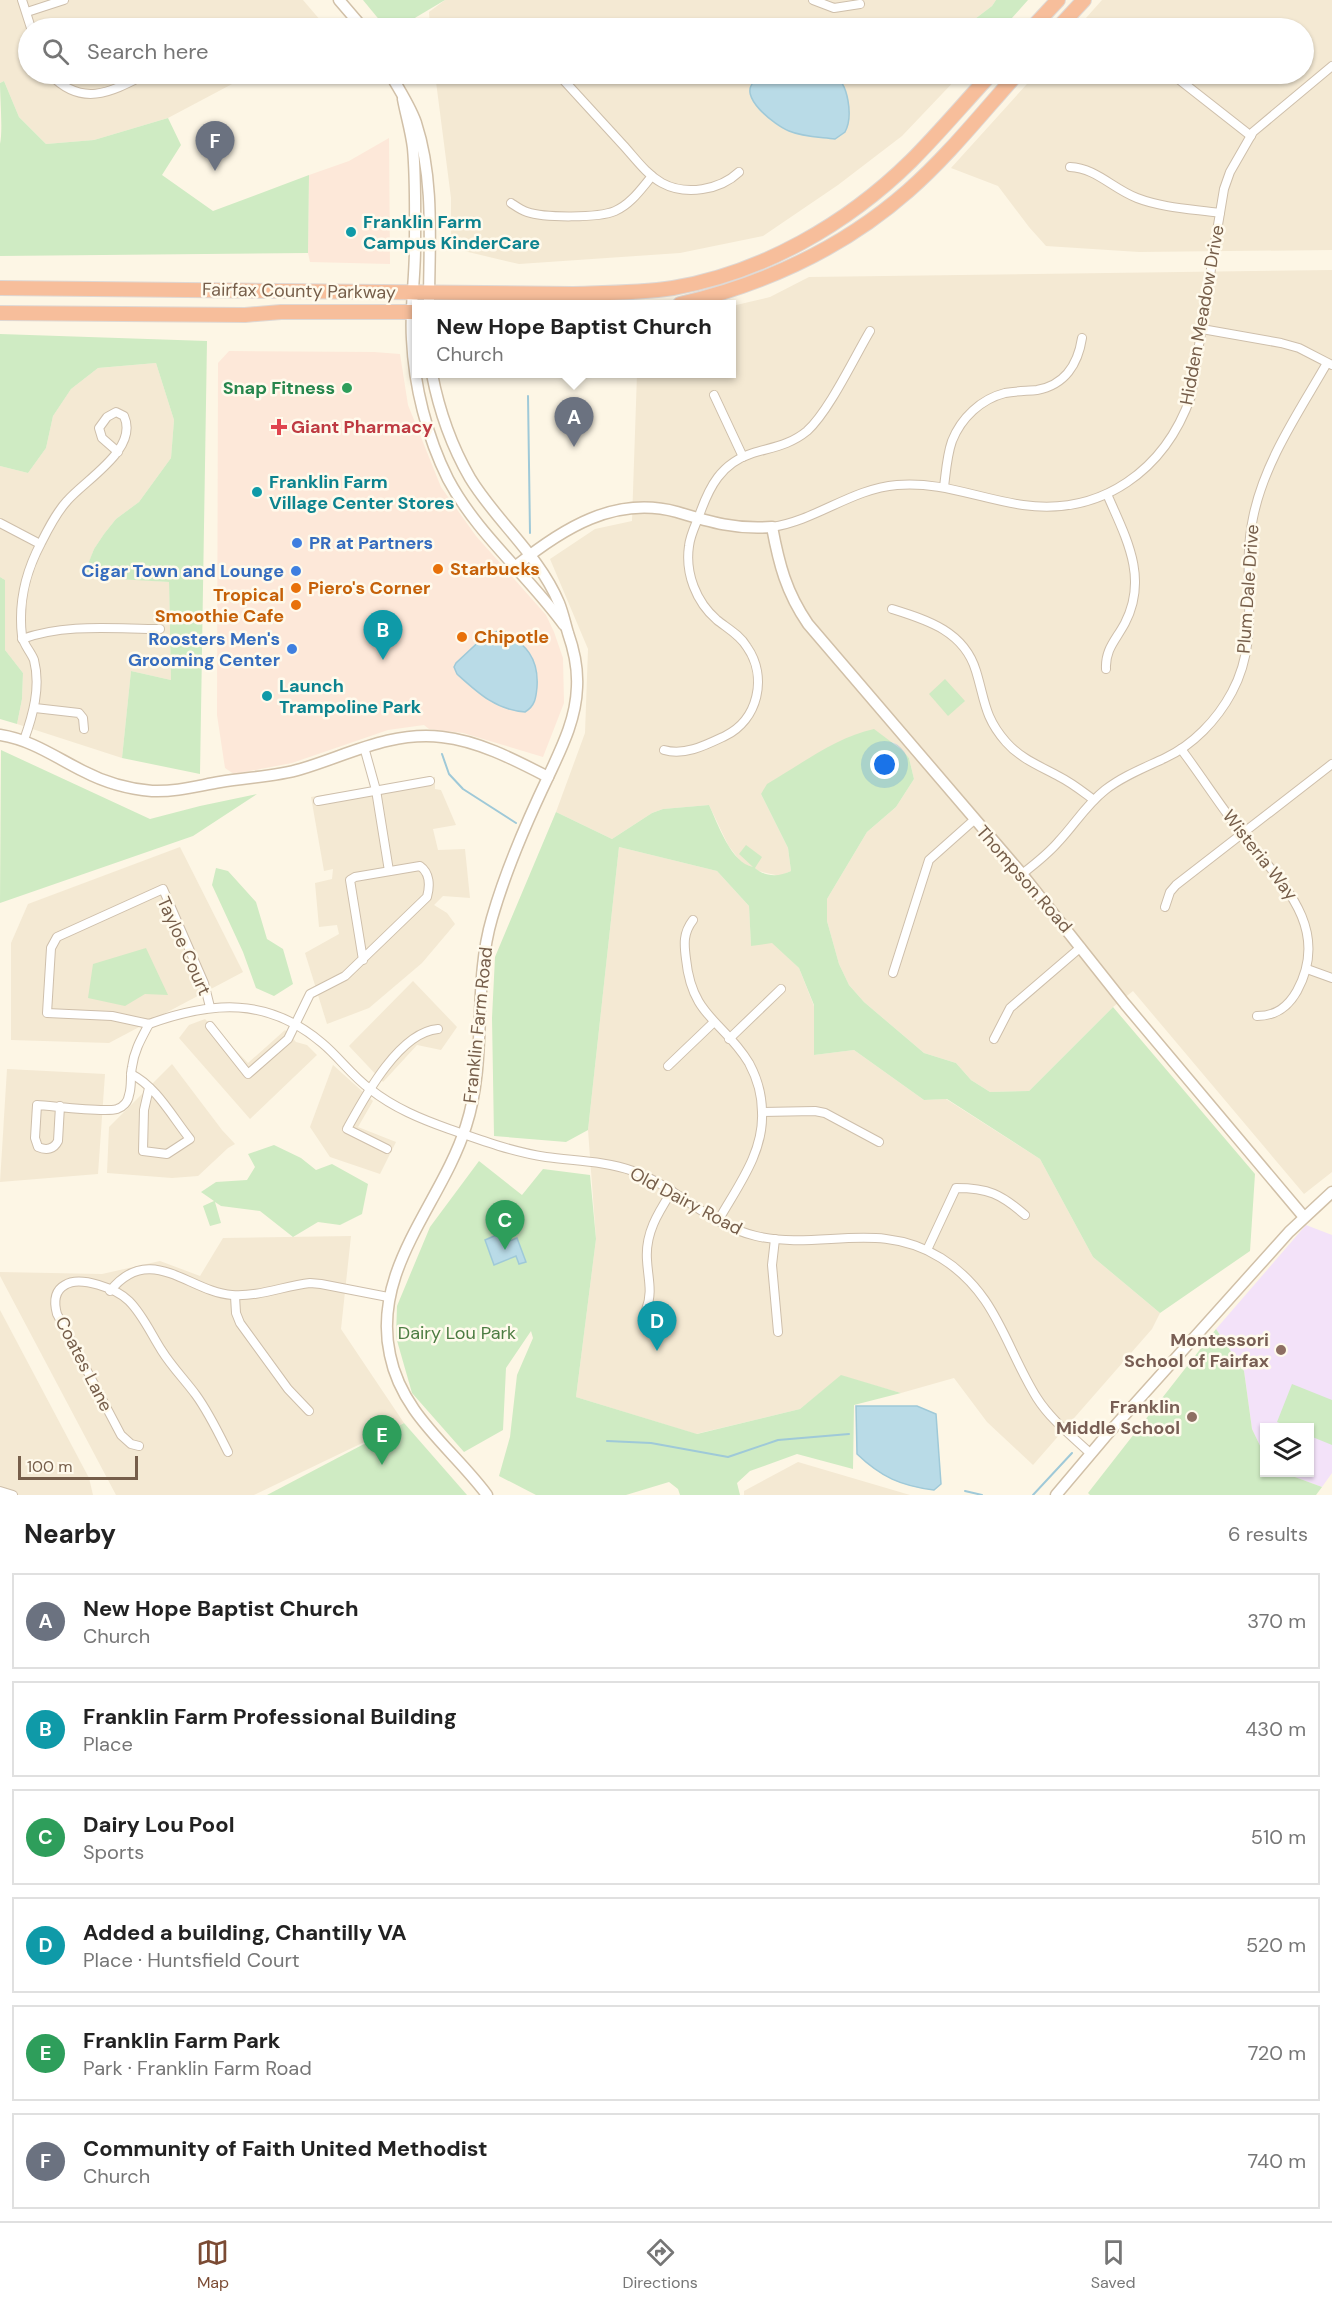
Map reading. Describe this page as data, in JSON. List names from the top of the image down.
{
  "streets": {
    "highway": ["Fairfax County Parkway"],
    "street": [
      "Hidden Meadow Drive",
      "Plum Dale Drive",
      "Wisteria Way",
      "Thompson Road",
      "Tayloe Court",
      "Franklin Farm Road",
      "Old Dairy Road",
      "Coates Lane"
    ]
  },
  "crossings": [
    ["Fairfax County Parkway", "Franklin Farm Road"],
    ["Hidden Meadow Drive", "Thompson Road"],
    ["Hidden Meadow Drive", "Franklin Farm Road"],
    ["Plum Dale Drive", "Wisteria Way"],
    ["Plum Dale Drive", "Thompson Road"],
    ["Tayloe Court", "Old Dairy Road"],
    ["Franklin Farm Road", "Old Dairy Road"]
  ],
  "parks": ["Dairy Lou Park"],
  "places": {
    "other": [
      "Franklin Farm Campus KinderCare",
      "Snap Fitness",
      "Franklin Farm Village Center Stores",
      "PR at Partners",
      "Starbucks",
      "Cigar Town and Lounge",
      "Piero's Corner",
      "Tropical Smoothie Cafe",
      "Chipotle",
      "Roosters Men's Grooming Center",
      "Launch Trampoline Park",
      "Montessori School of Fairfax",
      "Franklin Middle School"
    ],
    "health": ["Giant Pharmacy"]
  },
  "scale_bar": "100 m",
  "page": {
    "search": "Search here",
    "pins": [
      "F",
      "A",
      "B",
      "C",
      "D",
      "E"
    ],
    "popup": ["New Hope Baptist Church", "Church"],
    "scale": "100 m",
    "heading": ["Nearby", "6 results"],
    "list": [
      {
        "mark": "A",
        "name": "New Hope Baptist Church",
        "note": "Church",
        "value": "370 m"
      },
      {
        "mark": "B",
        "name": "Franklin Farm Professional Building",
        "note": "Place",
        "value": "430 m"
      },
      {
        "mark": "C",
        "name": "Dairy Lou Pool",
        "note": "Sports",
        "value": "510 m"
      },
      {
        "mark": "D",
        "name": "Added a building, Chantilly VA",
        "note": "Place · Huntsfield Court",
        "value": "520 m"
      },
      {
        "mark": "E",
        "name": "Franklin Farm Park",
        "note": "Park · Franklin Farm Road",
        "value": "720 m"
      },
      {
        "mark": "F",
        "name": "Community of Faith United Methodist",
        "note": "Church",
        "value": "740 m"
      }
    ],
    "nav": ["Map", "Directions", "Saved"]
  }
}
